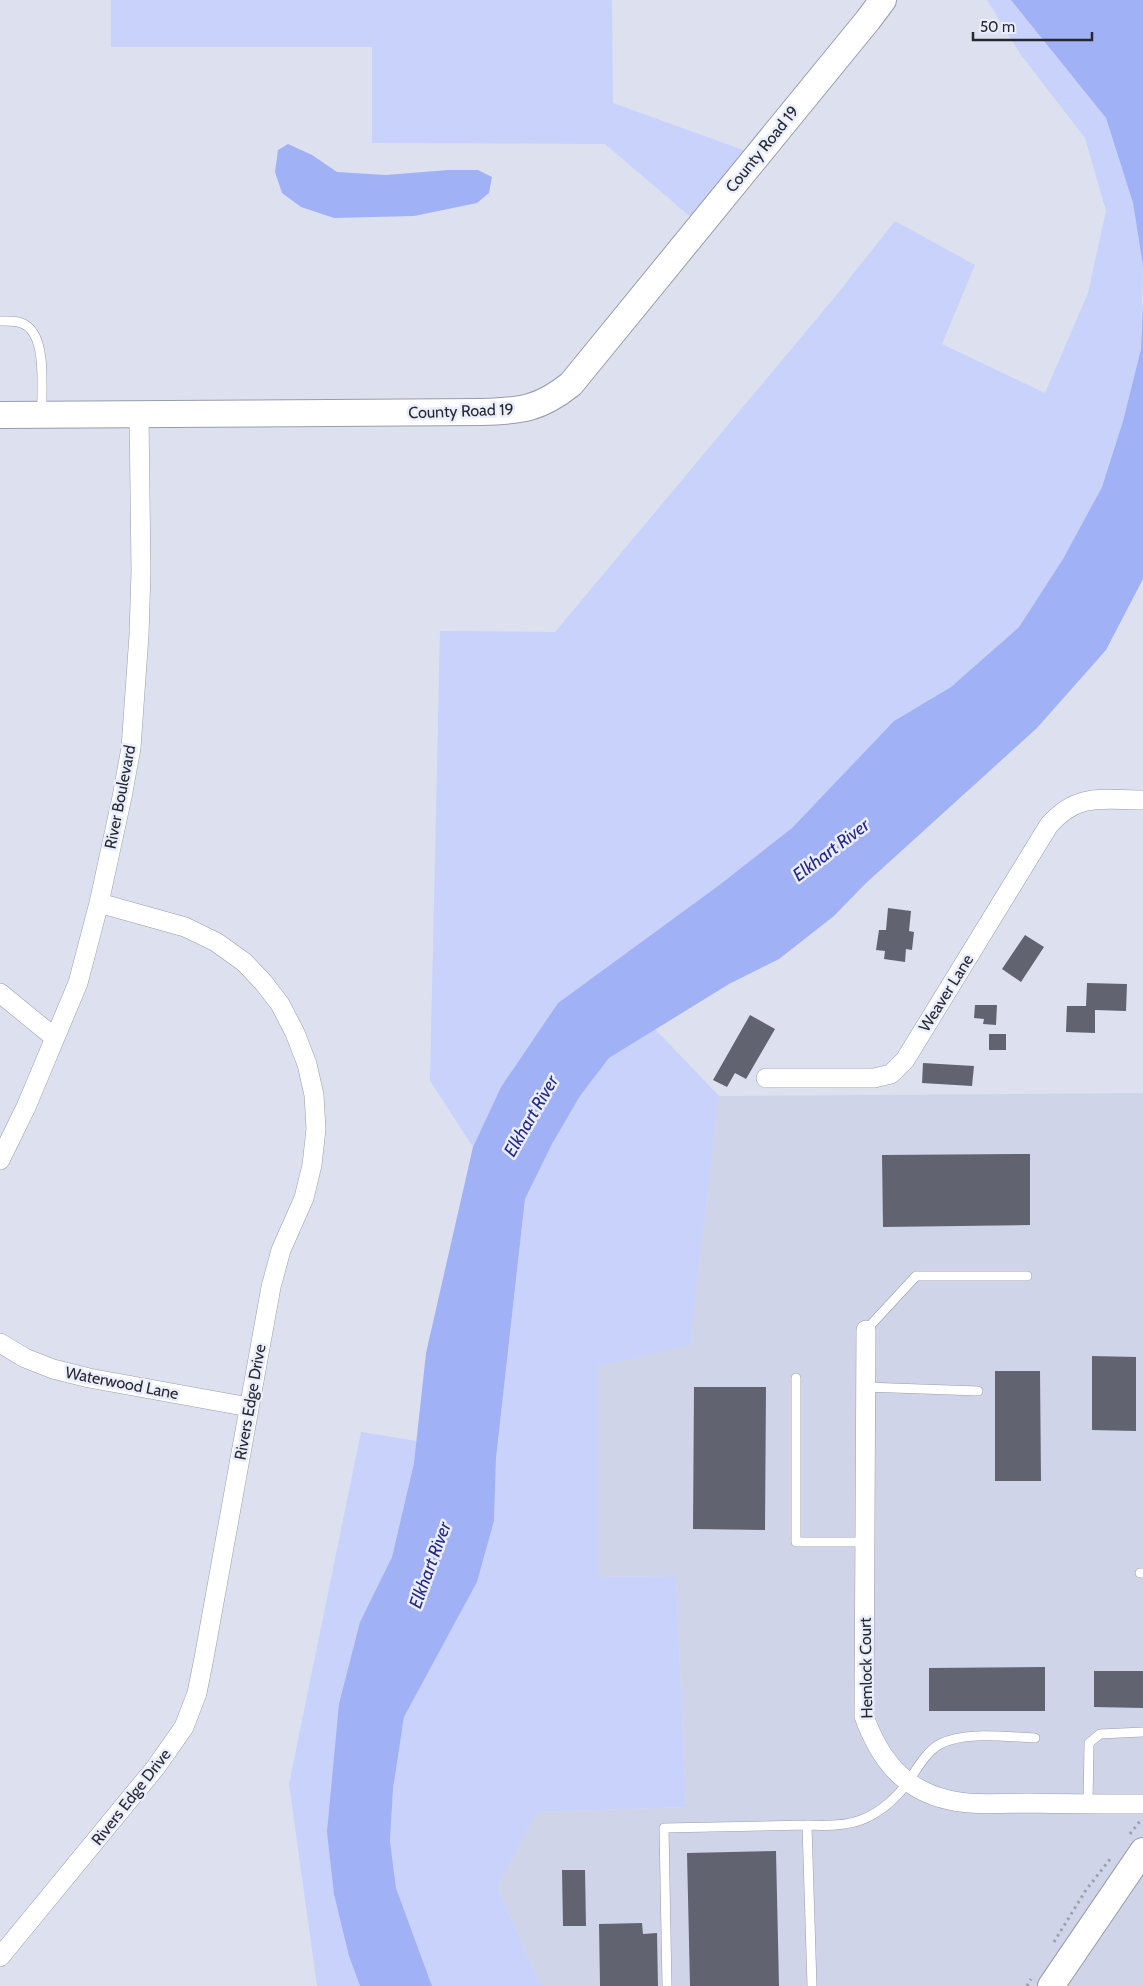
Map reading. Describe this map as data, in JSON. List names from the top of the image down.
{
  "streets": {
    "street": [
      "County Road 19",
      "River Boulevard",
      "Weaver Lane",
      "Waterwood Lane",
      "Rivers Edge Drive",
      "Hemlock Court"
    ]
  },
  "crossings": [
    ["County Road 19", "River Boulevard"],
    ["River Boulevard", "Rivers Edge Drive"],
    ["Waterwood Lane", "Rivers Edge Drive"]
  ],
  "water": ["Elkhart River"],
  "scale_bar": "50 m"
}
